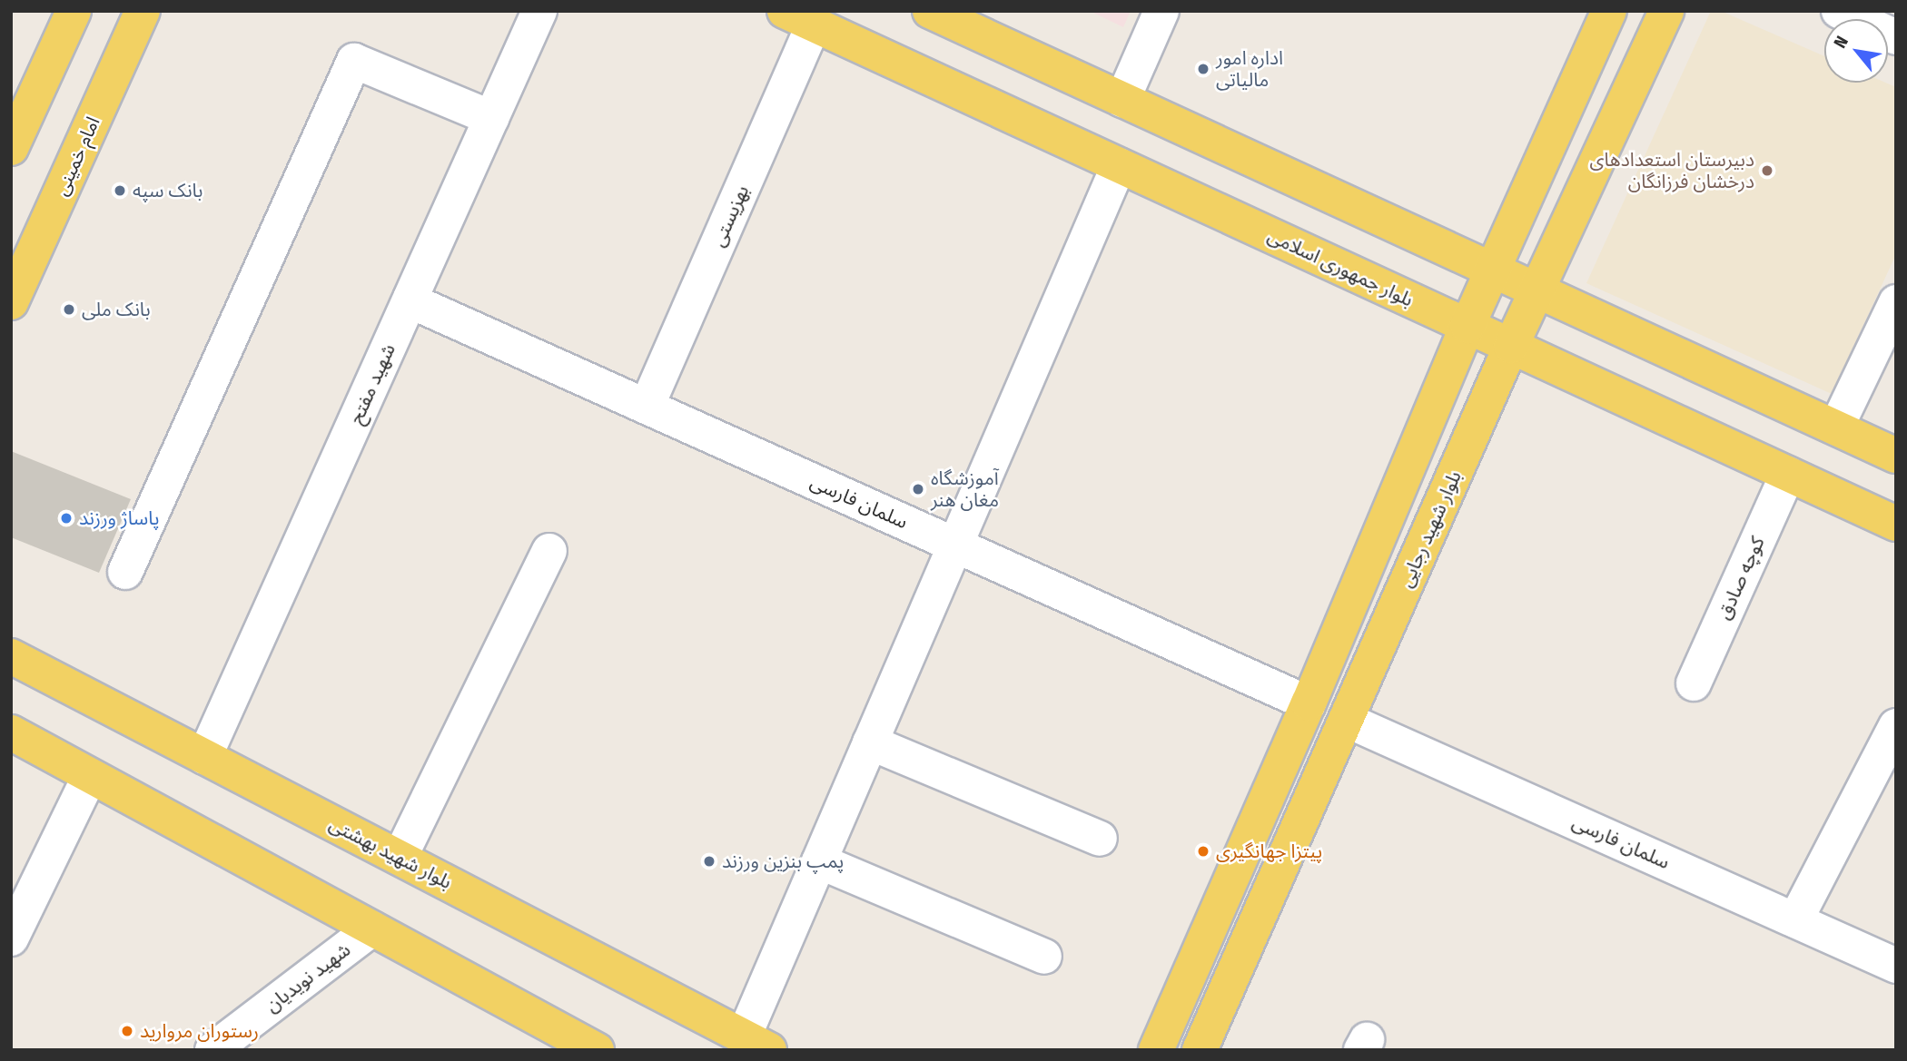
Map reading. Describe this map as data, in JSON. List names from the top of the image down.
{
  "streets": {
    "main road": [
      "امام خمینی",
      "بلوار جمهوری اسلامی",
      "بلوار شهید رجایی",
      "بلوار شهید بهشتی"
    ],
    "street": [
      "بهزیستی",
      "شهید مفتح",
      "سلمان فارسی",
      "کوچه صادق",
      "شهید نویدیان"
    ]
  },
  "crossings": [
    ["بهزیستی", "بلوار جمهوری اسلامی"],
    ["بهزیستی", "سلمان فارسی"],
    ["بلوار جمهوری اسلامی", "بلوار شهید رجایی"],
    ["بلوار جمهوری اسلامی", "کوچه صادق"],
    ["شهید مفتح", "سلمان فارسی"],
    ["شهید مفتح", "بلوار شهید بهشتی"],
    ["سلمان فارسی", "بلوار شهید رجایی"]
  ],
  "places": [
    "اداره امور مالیاتی",
    "دبیرستان استعدادهای درخشان فرزانگان",
    "بانک سپه",
    "بانک ملی",
    "آموزشگاه مغان هنر",
    "پاساژ ورزند",
    "پیتزا جهانگیری",
    "پمپ بنزین ورزند",
    "رستوران مروارید"
  ],
  "north": "top left"
}
